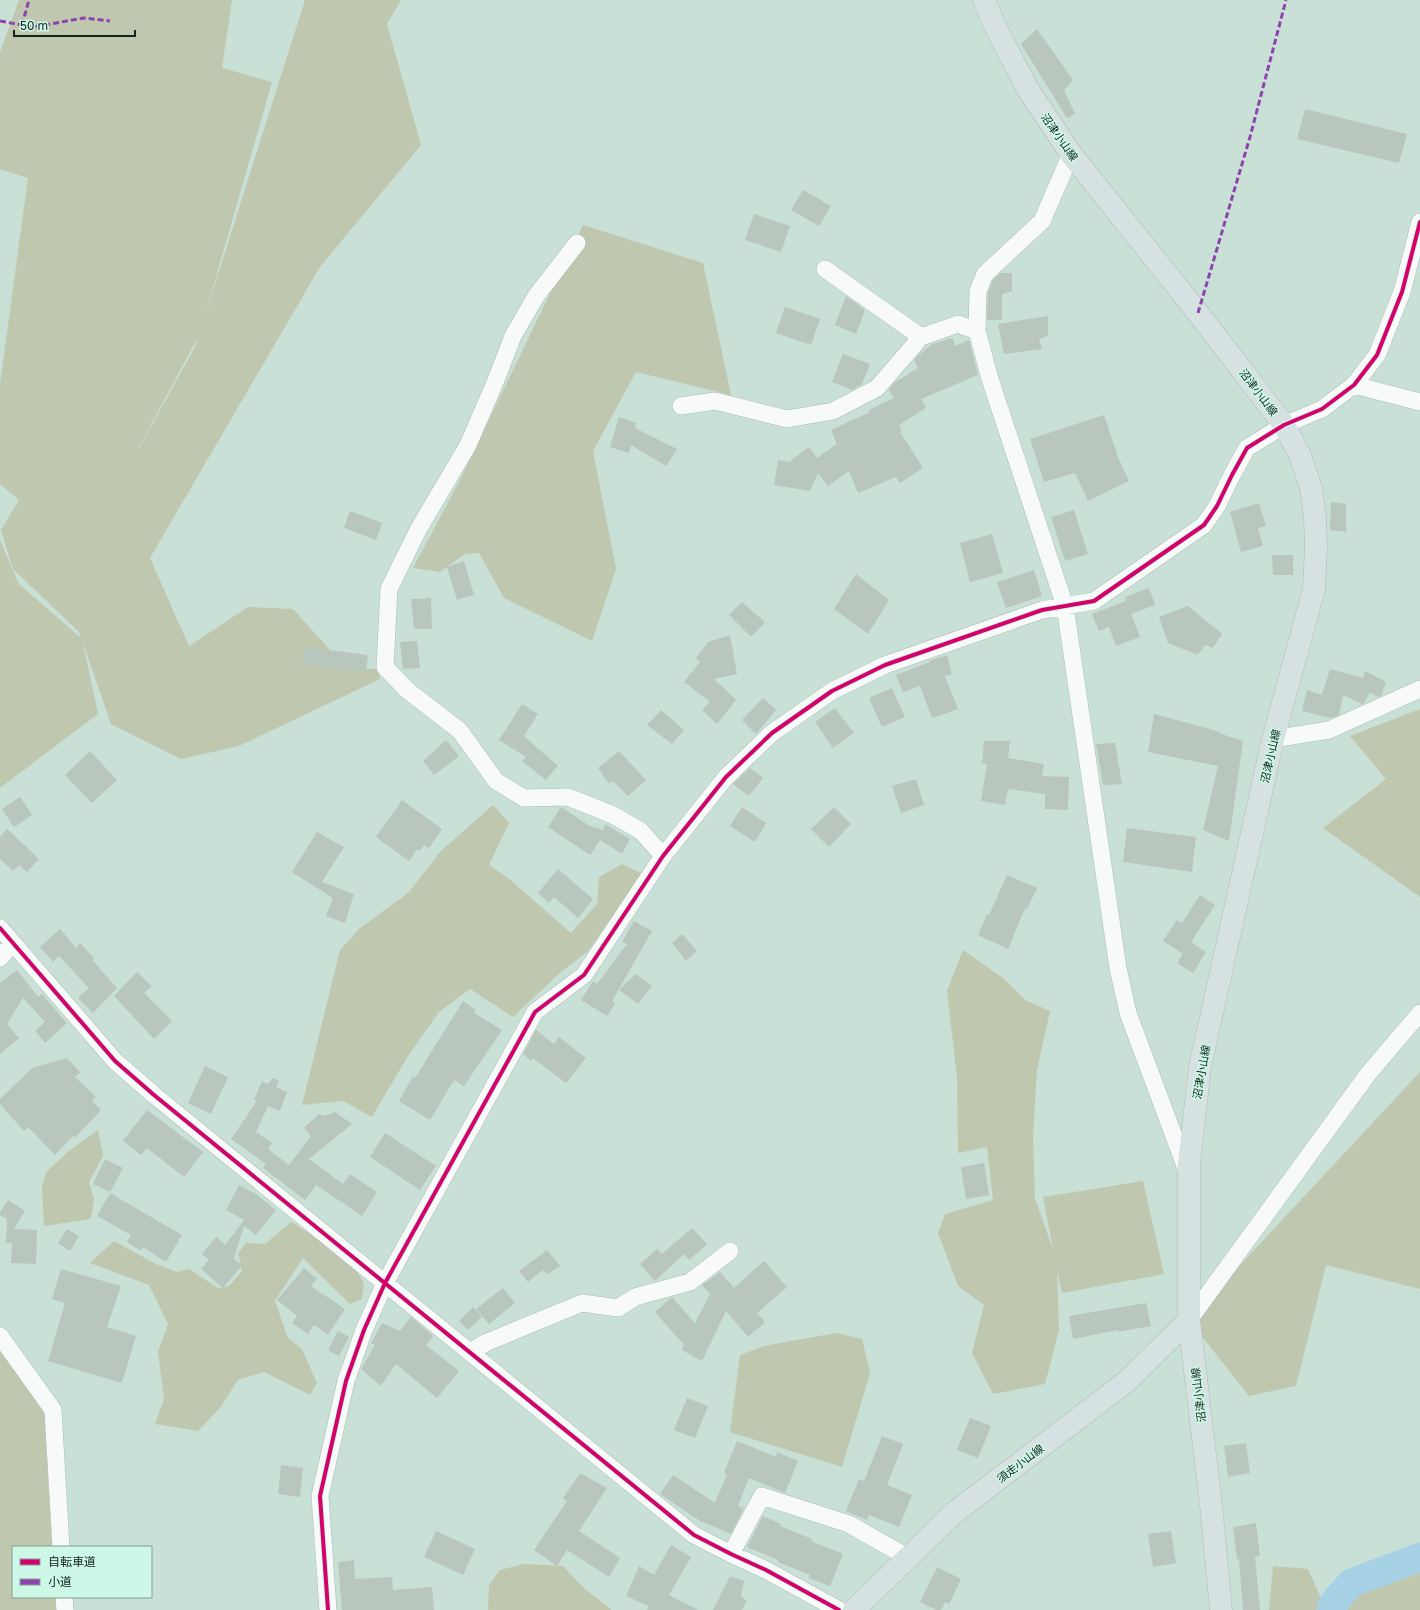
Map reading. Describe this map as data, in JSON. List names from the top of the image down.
{
  "streets": {
    "main road": ["沼津小山線", "須走小山線"]
  },
  "crossings": [
    ["沼津小山線", "須走小山線"]
  ],
  "legend": ["自転車道", "小道"],
  "scale_bar": "50 m"
}
